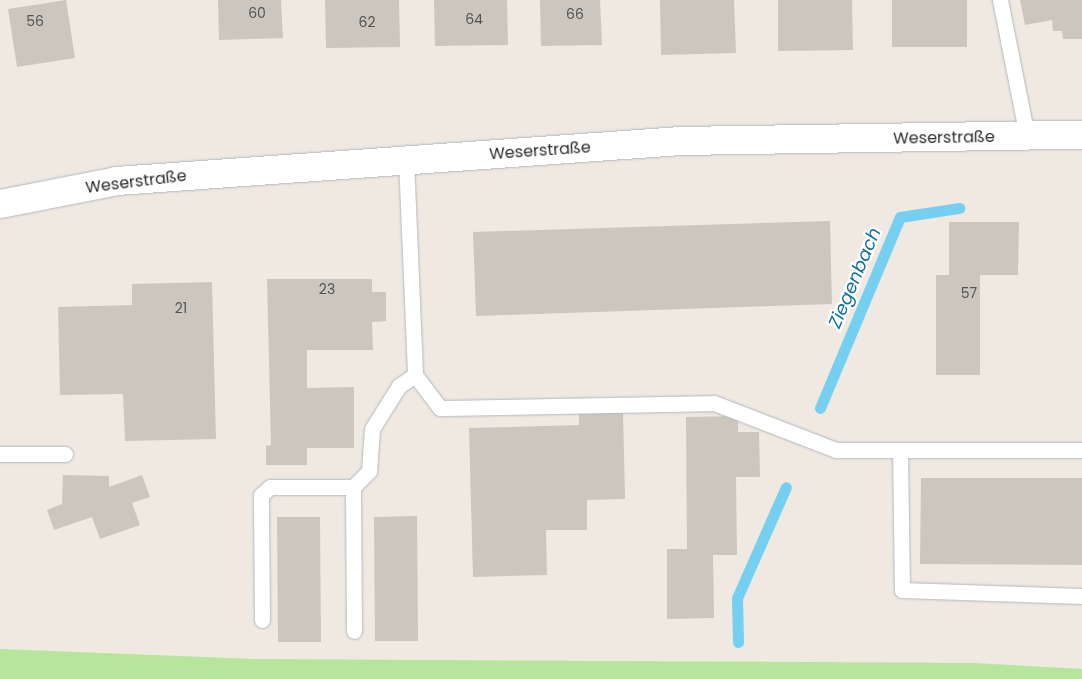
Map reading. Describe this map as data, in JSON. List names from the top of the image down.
{
  "streets": {
    "street": ["Weserstraße"]
  },
  "water": ["Ziegenbach"],
  "house_numbers": [
    "60",
    "66",
    "64",
    "56",
    "62",
    "23",
    "57",
    "21"
  ]
}
